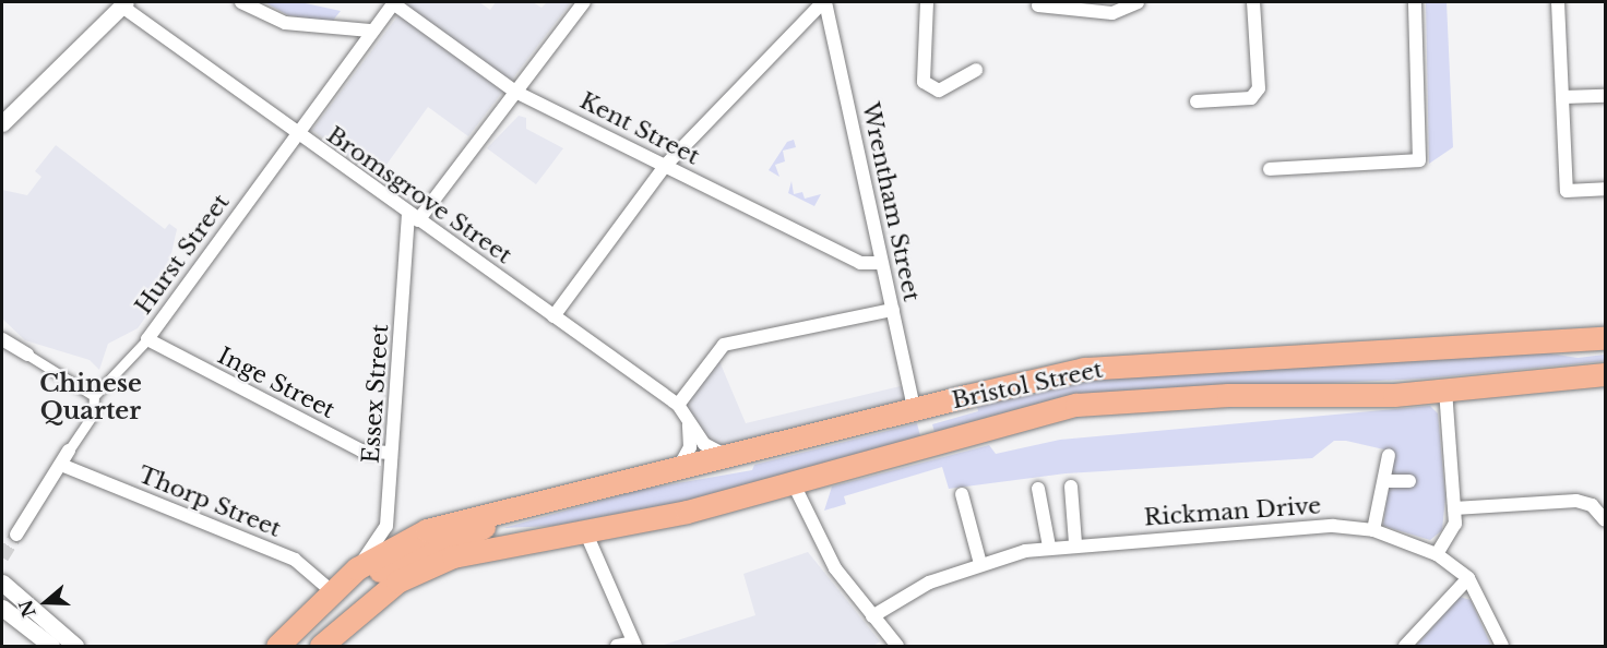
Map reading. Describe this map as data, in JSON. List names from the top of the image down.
{
  "streets": {
    "highway": ["Bristol Street"],
    "street": [
      "Kent Street",
      "Bromsgrove Street",
      "Wrentham Street",
      "Hurst Street",
      "Inge Street",
      "Essex Street",
      "Thorp Street",
      "Rickman Drive"
    ]
  },
  "crossings": [
    ["Kent Street", "Wrentham Street"],
    ["Kent Street", "Hurst Street"],
    ["Bromsgrove Street", "Hurst Street"],
    ["Bromsgrove Street", "Bristol Street"],
    ["Bromsgrove Street", "Essex Street"],
    ["Wrentham Street", "Bristol Street"],
    ["Hurst Street", "Inge Street"],
    ["Hurst Street", "Thorp Street"],
    ["Inge Street", "Essex Street"]
  ],
  "districts": ["Chinese Quarter"],
  "north": "left"
}
